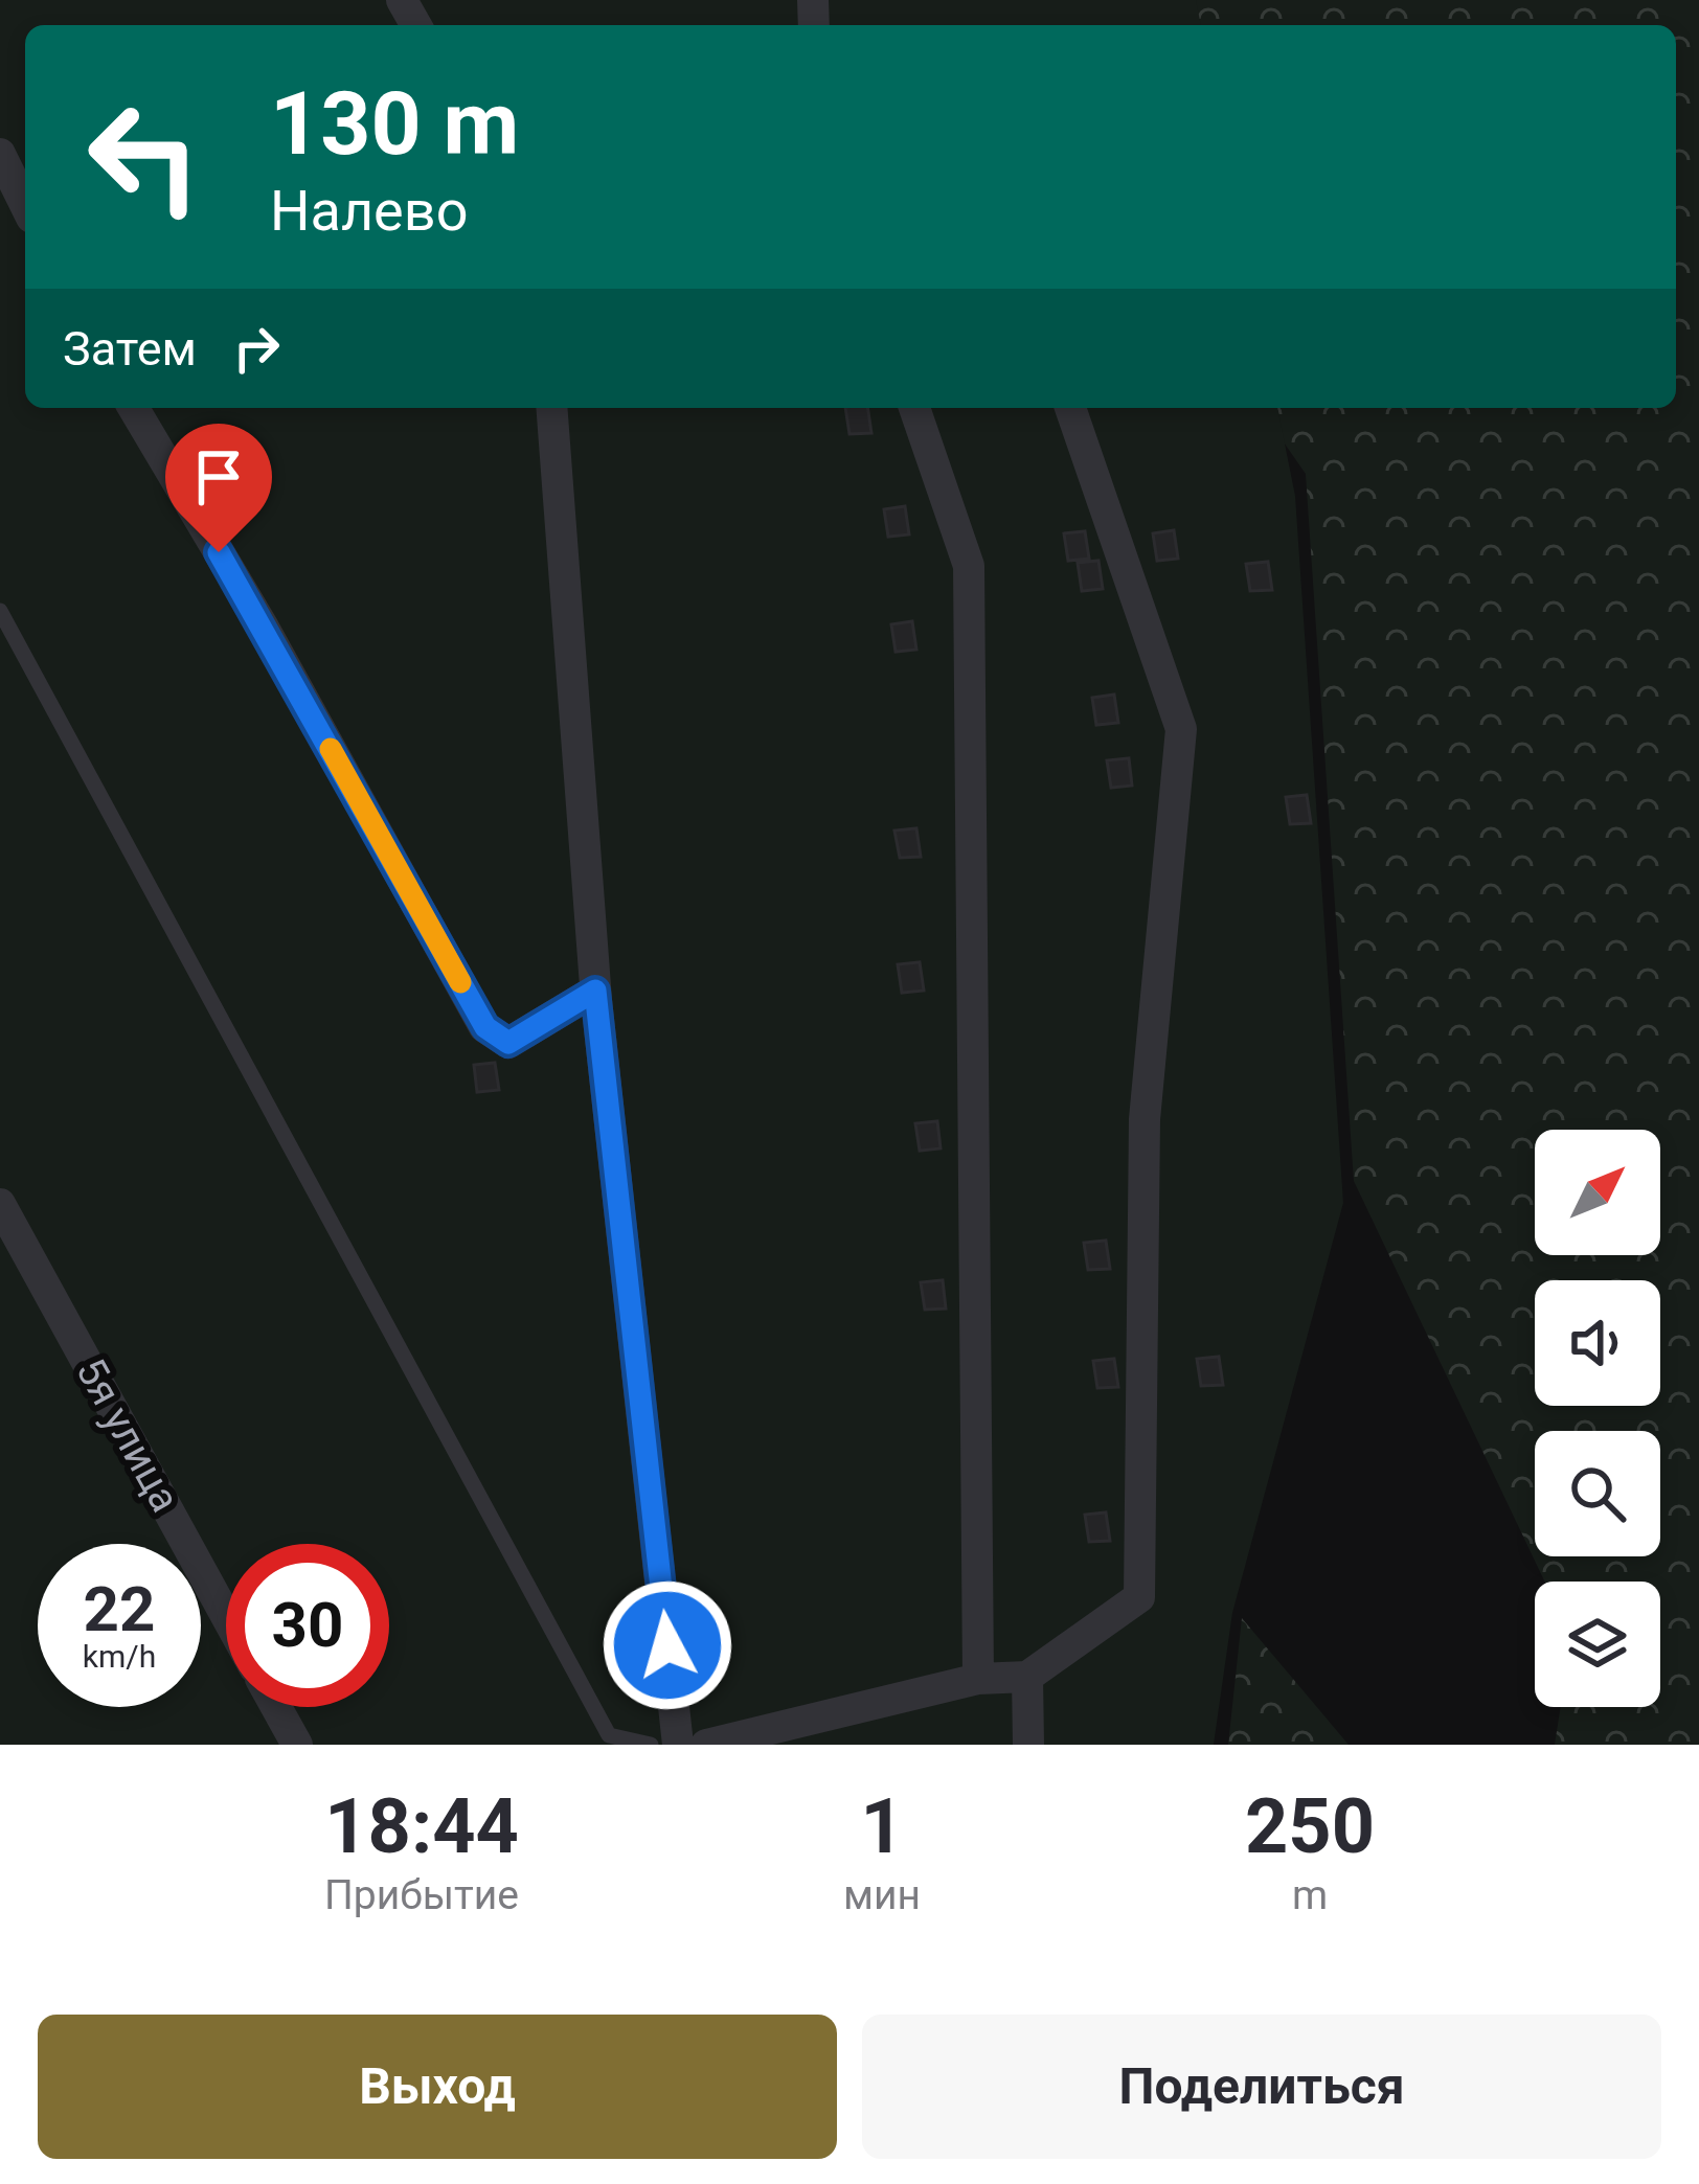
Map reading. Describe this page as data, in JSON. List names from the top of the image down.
{
  "streets": {
    "street": ["5я улица"]
  },
  "north": "top right",
  "page": {
    "turn": ["130 m", "Налево"],
    "then": "Затем",
    "speed": "22 km/h",
    "limit": "30",
    "eta": [
      "18:44",
      "Прибытие",
      "1",
      "мин",
      "250",
      "m"
    ],
    "buttons": ["Выход", "Поделиться"]
  }
}
